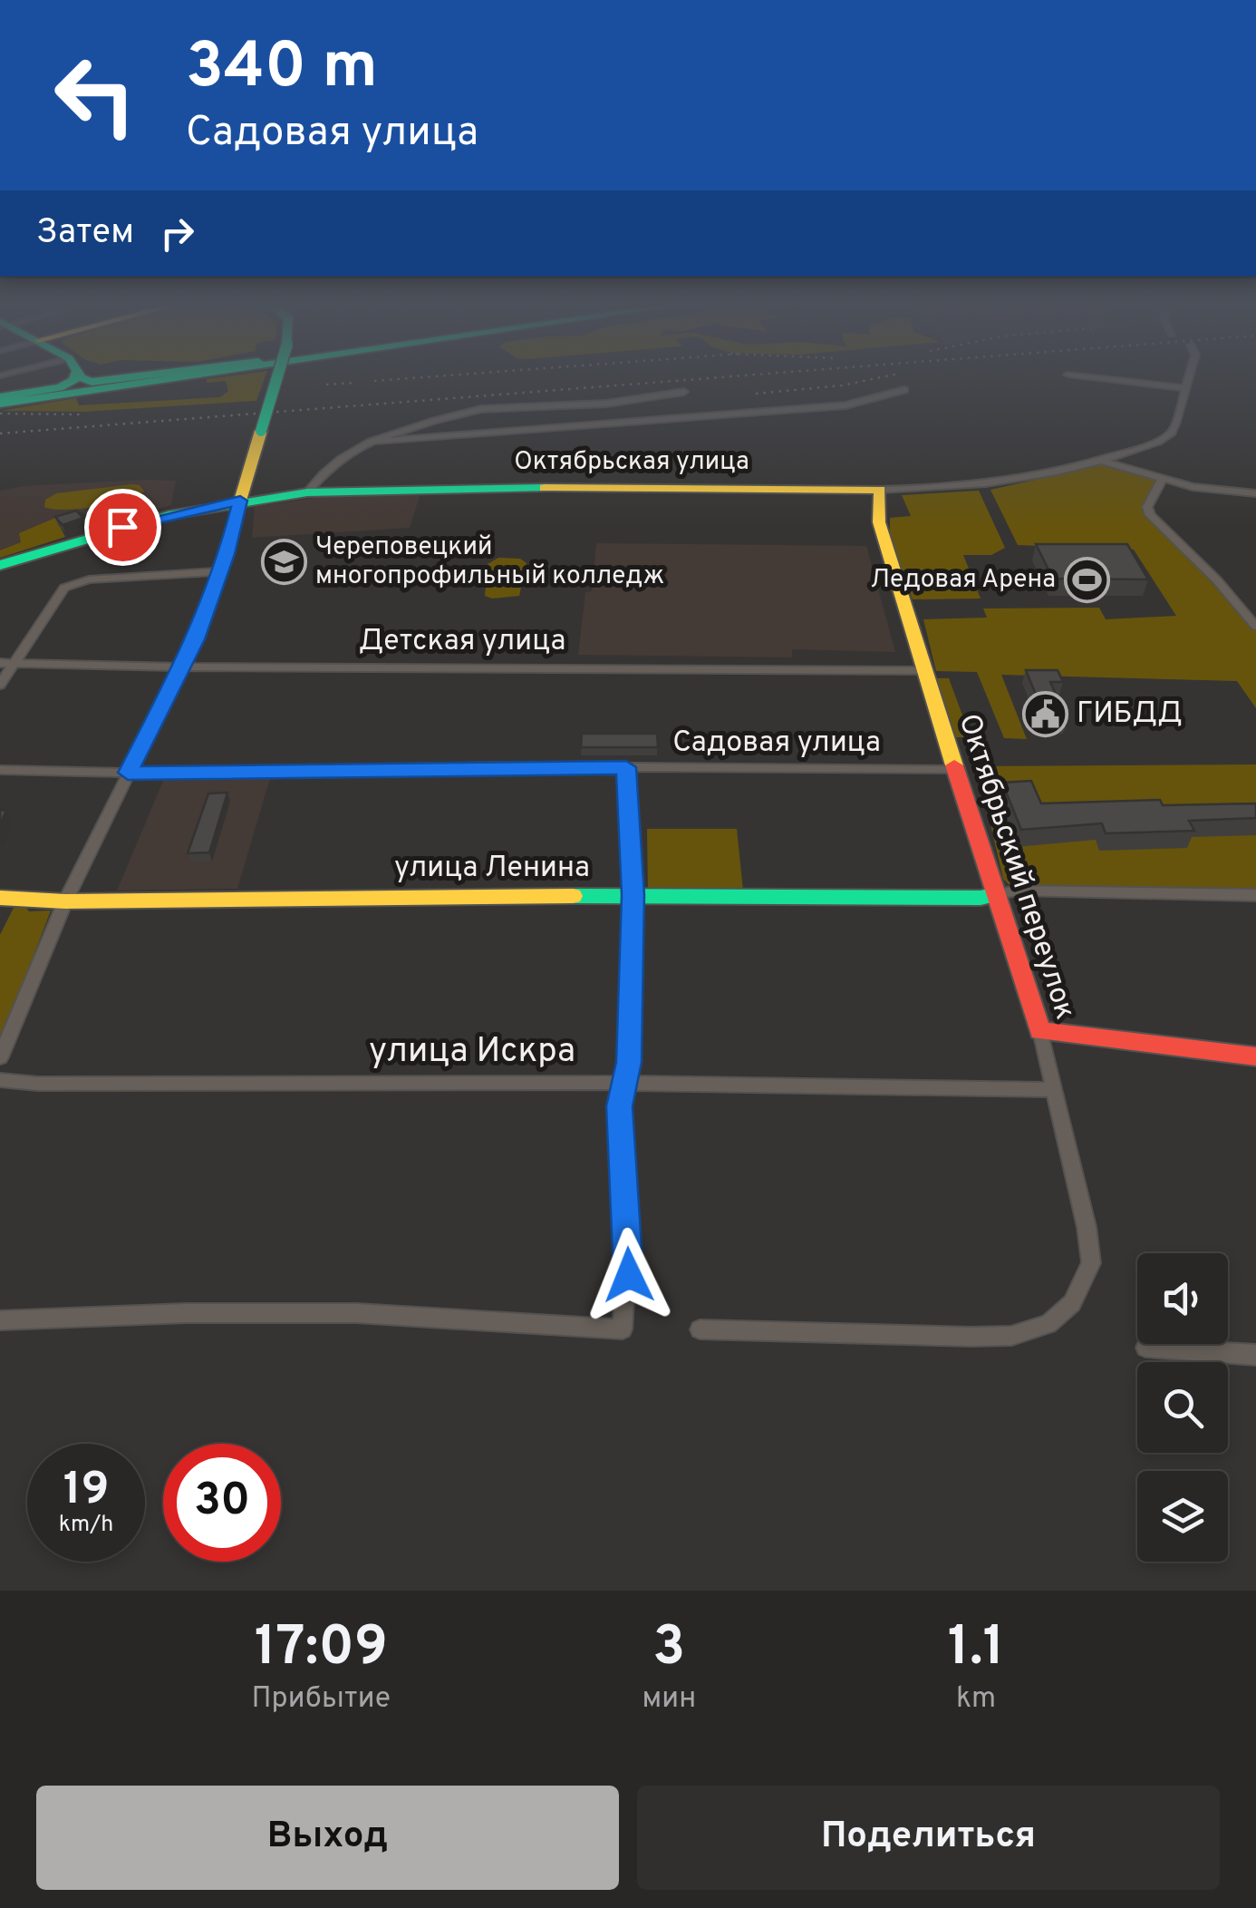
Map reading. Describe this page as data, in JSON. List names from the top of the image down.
{
  "streets": {
    "main road": ["Октябрьская улица", "Октябрьский переулок", "улица Ленина"],
    "street": ["Детская улица", "Садовая улица", "улица Искра"]
  },
  "crossings": [
    ["Октябрьская улица", "Октябрьский переулок"],
    ["Детская улица", "Октябрьский переулок"],
    ["Садовая улица", "Октябрьский переулок"],
    ["Октябрьский переулок", "улица Ленина"],
    ["Октябрьский переулок", "улица Искра"]
  ],
  "places": {
    "school or university": ["Череповецкий многопрофильный колледж"],
    "sports": ["Ледовая Арена"],
    "public building": ["ГИБДД"]
  },
  "page": {
    "turn": ["340 m", "Садовая улица"],
    "then": "Затем",
    "speed": "19 km/h",
    "limit": "30",
    "eta": [
      "17:09",
      "Прибытие",
      "3",
      "мин",
      "1.1",
      "km"
    ],
    "buttons": ["Выход", "Поделиться"]
  }
}
